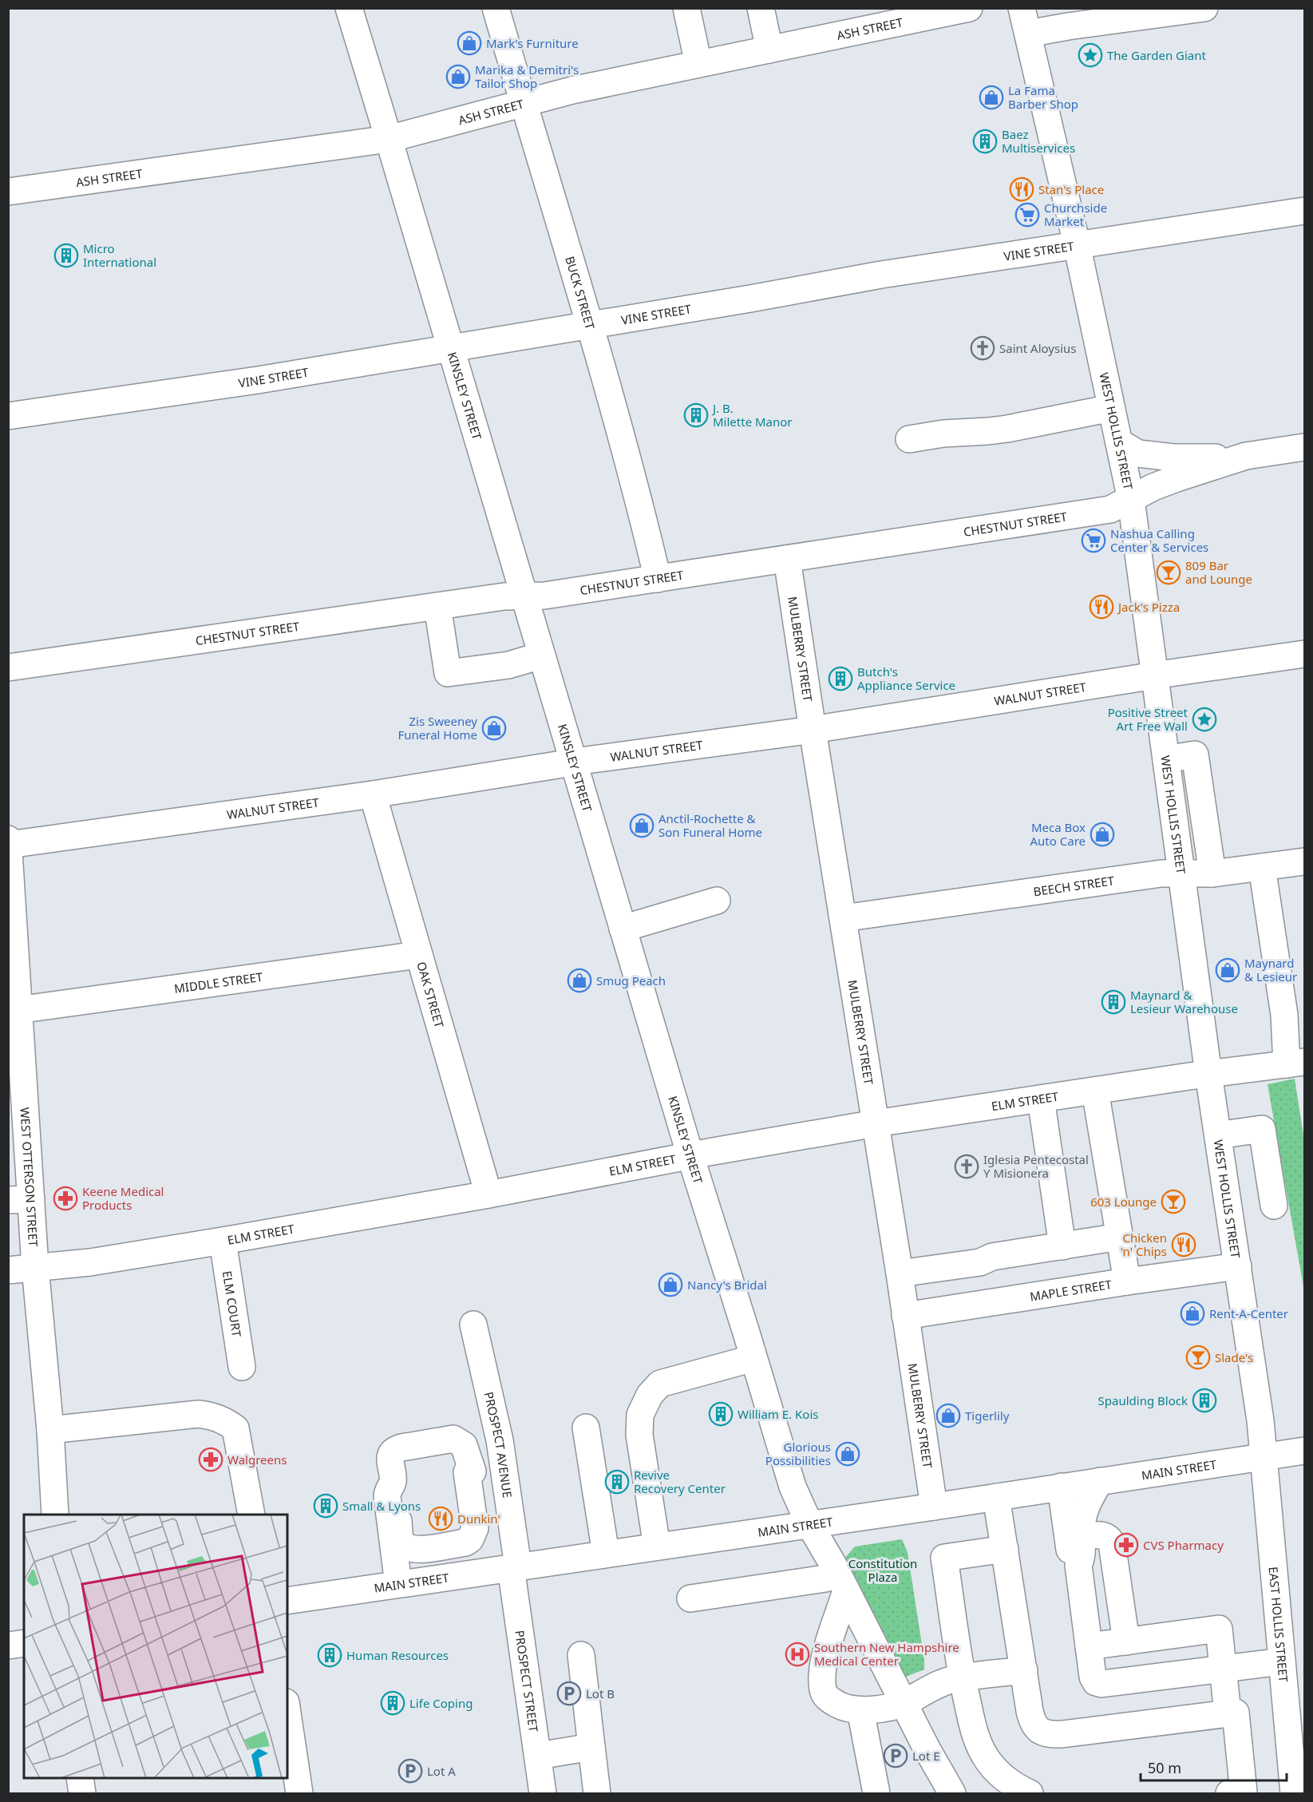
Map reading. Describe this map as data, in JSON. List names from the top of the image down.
{
  "streets": {
    "street": [
      "ASH STREET",
      "VINE STREET",
      "BUCK STREET",
      "KINSLEY STREET",
      "WEST HOLLIS STREET",
      "CHESTNUT STREET",
      "MULBERRY STREET",
      "WALNUT STREET",
      "BEECH STREET",
      "MIDDLE STREET",
      "OAK STREET",
      "ELM STREET",
      "WEST OTTERSON STREET",
      "MAPLE STREET",
      "ELM COURT",
      "PROSPECT AVENUE",
      "MAIN STREET",
      "EAST HOLLIS STREET",
      "PROSPECT STREET"
    ]
  },
  "crossings": [
    ["ASH STREET", "BUCK STREET"],
    ["ASH STREET", "KINSLEY STREET"],
    ["VINE STREET", "BUCK STREET"],
    ["VINE STREET", "KINSLEY STREET"],
    ["VINE STREET", "WEST HOLLIS STREET"],
    ["BUCK STREET", "CHESTNUT STREET"],
    ["KINSLEY STREET", "CHESTNUT STREET"],
    ["KINSLEY STREET", "WALNUT STREET"],
    ["KINSLEY STREET", "ELM STREET"],
    ["KINSLEY STREET", "MAIN STREET"],
    ["WEST HOLLIS STREET", "CHESTNUT STREET"],
    ["WEST HOLLIS STREET", "WALNUT STREET"],
    ["WEST HOLLIS STREET", "BEECH STREET"],
    ["WEST HOLLIS STREET", "ELM STREET"],
    ["WEST HOLLIS STREET", "MAPLE STREET"],
    ["WEST HOLLIS STREET", "MAIN STREET"],
    ["WEST HOLLIS STREET", "EAST HOLLIS STREET"],
    ["CHESTNUT STREET", "MULBERRY STREET"],
    ["MULBERRY STREET", "WALNUT STREET"],
    ["MULBERRY STREET", "BEECH STREET"],
    ["MULBERRY STREET", "ELM STREET"],
    ["MULBERRY STREET", "MAPLE STREET"],
    ["MULBERRY STREET", "MAIN STREET"],
    ["WALNUT STREET", "OAK STREET"],
    ["WALNUT STREET", "WEST OTTERSON STREET"],
    ["MIDDLE STREET", "OAK STREET"],
    ["MIDDLE STREET", "WEST OTTERSON STREET"],
    ["OAK STREET", "ELM STREET"],
    ["ELM STREET", "WEST OTTERSON STREET"],
    ["ELM STREET", "ELM COURT"],
    ["PROSPECT AVENUE", "MAIN STREET"],
    ["PROSPECT AVENUE", "PROSPECT STREET"],
    ["MAIN STREET", "EAST HOLLIS STREET"],
    ["MAIN STREET", "PROSPECT STREET"]
  ],
  "parks": ["Constitution Plaza"],
  "places": {
    "shop": [
      "Mark's Furniture",
      "Marika & Demitri's Tailor Shop",
      "La Fama Barber Shop",
      "Zis Sweeney Funeral Home",
      "Anctil-Rochette & Son Funeral Home",
      "Meca Box Auto Care",
      "Maynard & Lesieur",
      "Smug Peach",
      "Nancy's Bridal",
      "Rent-A-Center",
      "Tigerlily",
      "Glorious Possibilities"
    ],
    "place": ["The Garden Giant", "Positive Street Art Free Wall"],
    "building": [
      "Baez Multiservices",
      "Micro International",
      "J. B. Milette Manor",
      "Butch's Appliance Service",
      "Maynard & Lesieur Warehouse",
      "Spaulding Block",
      "William E. Kois",
      "Revive Recovery Center",
      "Small & Lyons",
      "Human Resources",
      "Life Coping"
    ],
    "restaurant": [
      "Stan's Place",
      "Jack's Pizza",
      "Chicken 'n' Chips",
      "Dunkin'"
    ],
    "supermarket": ["Churchside Market", "Nashua Calling Center & Services"],
    "church": ["Saint Aloysius", "Iglesia Pentecostal Y Misionera"],
    "bar": ["809 Bar and Lounge", "603 Lounge", "Slade's"],
    "pharmacy": ["Keene Medical Products", "Walgreens", "CVS Pharmacy"],
    "hospital": ["Southern New Hampshire Medical Center"],
    "parking": ["Lot B", "Lot E", "Lot A"]
  },
  "scale_bar": "50 m"
}
